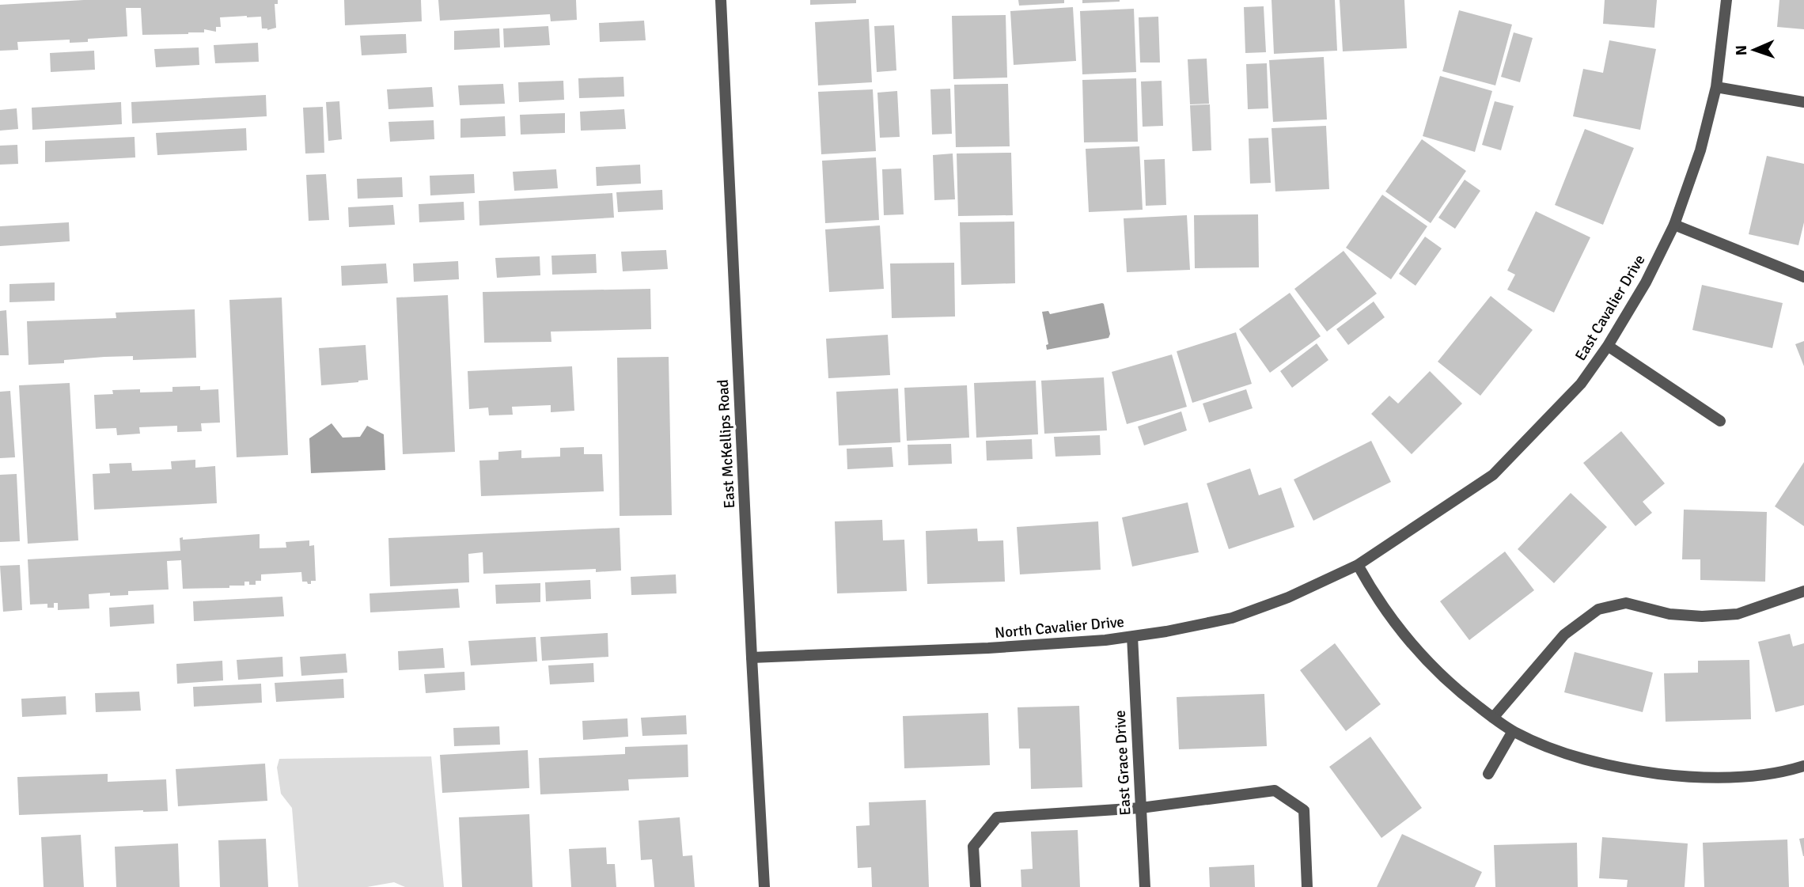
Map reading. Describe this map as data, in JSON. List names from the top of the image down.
{
  "streets": {
    "street": [
      "East Cavalier Drive",
      "East McKellips Road",
      "North Cavalier Drive",
      "East Grace Drive"
    ]
  },
  "crossings": [
    ["East Cavalier Drive", "North Cavalier Drive"],
    ["East McKellips Road", "North Cavalier Drive"],
    ["North Cavalier Drive", "East Grace Drive"]
  ],
  "north": "left"
}
